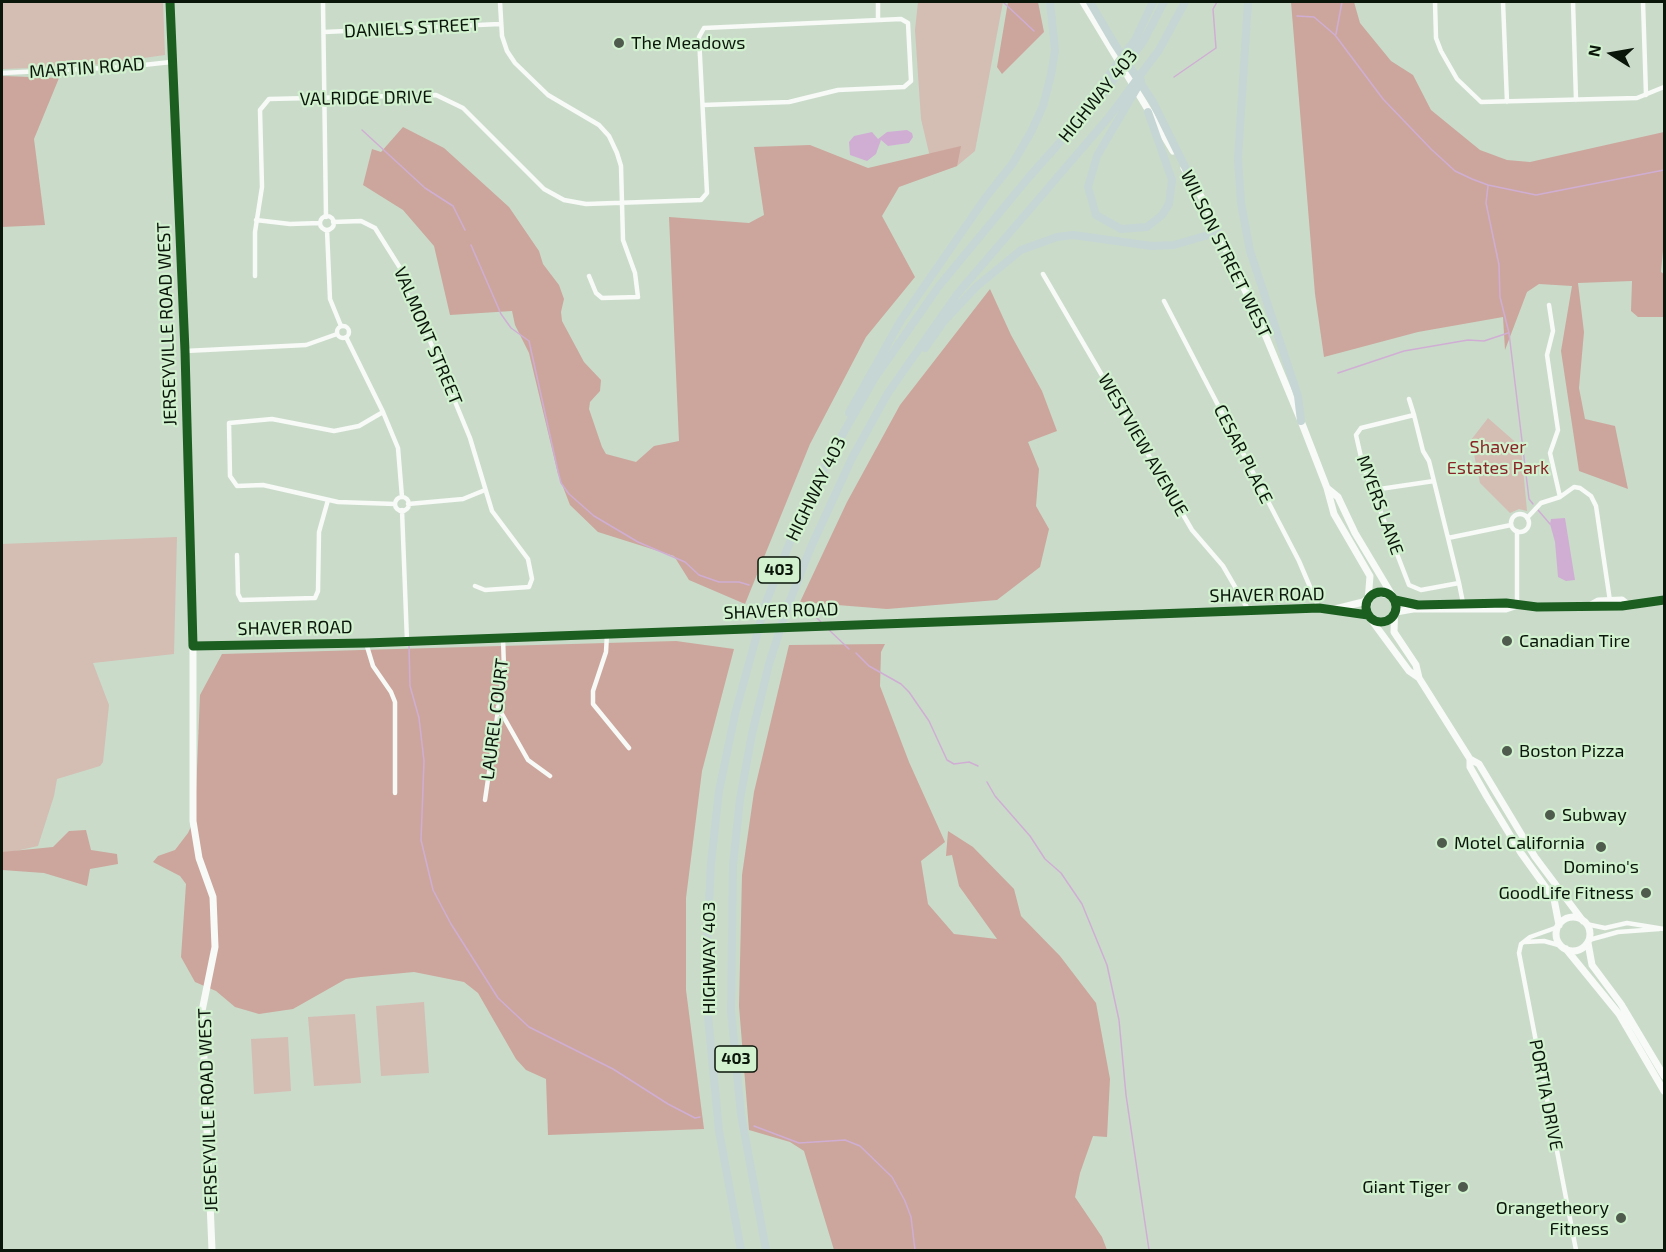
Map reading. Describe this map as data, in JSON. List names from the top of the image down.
{
  "streets": {
    "highway": ["HIGHWAY 403", "403"],
    "main road": ["WILSON STREET WEST", "JERSEYVILLE ROAD WEST", "SHAVER ROAD"],
    "street": [
      "DANIELS STREET",
      "MARTIN ROAD",
      "VALRIDGE DRIVE",
      "VALMONT STREET",
      "WESTVIEW AVENUE",
      "CESAR PLACE",
      "MYERS LANE",
      "LAUREL COURT",
      "PORTIA DRIVE"
    ]
  },
  "crossings": [
    ["MARTIN ROAD", "JERSEYVILLE ROAD WEST"],
    ["WILSON STREET WEST", "SHAVER ROAD"],
    ["JERSEYVILLE ROAD WEST", "SHAVER ROAD"],
    ["WESTVIEW AVENUE", "SHAVER ROAD"],
    ["CESAR PLACE", "SHAVER ROAD"],
    ["SHAVER ROAD", "LAUREL COURT"]
  ],
  "parks": ["Shaver Estates Park"],
  "places": [
    "The Meadows",
    "Canadian Tire",
    "Boston Pizza",
    "Subway",
    "Motel California",
    "Domino's",
    "GoodLife Fitness",
    "Giant Tiger",
    "Orangetheory Fitness"
  ],
  "north": "left"
}
